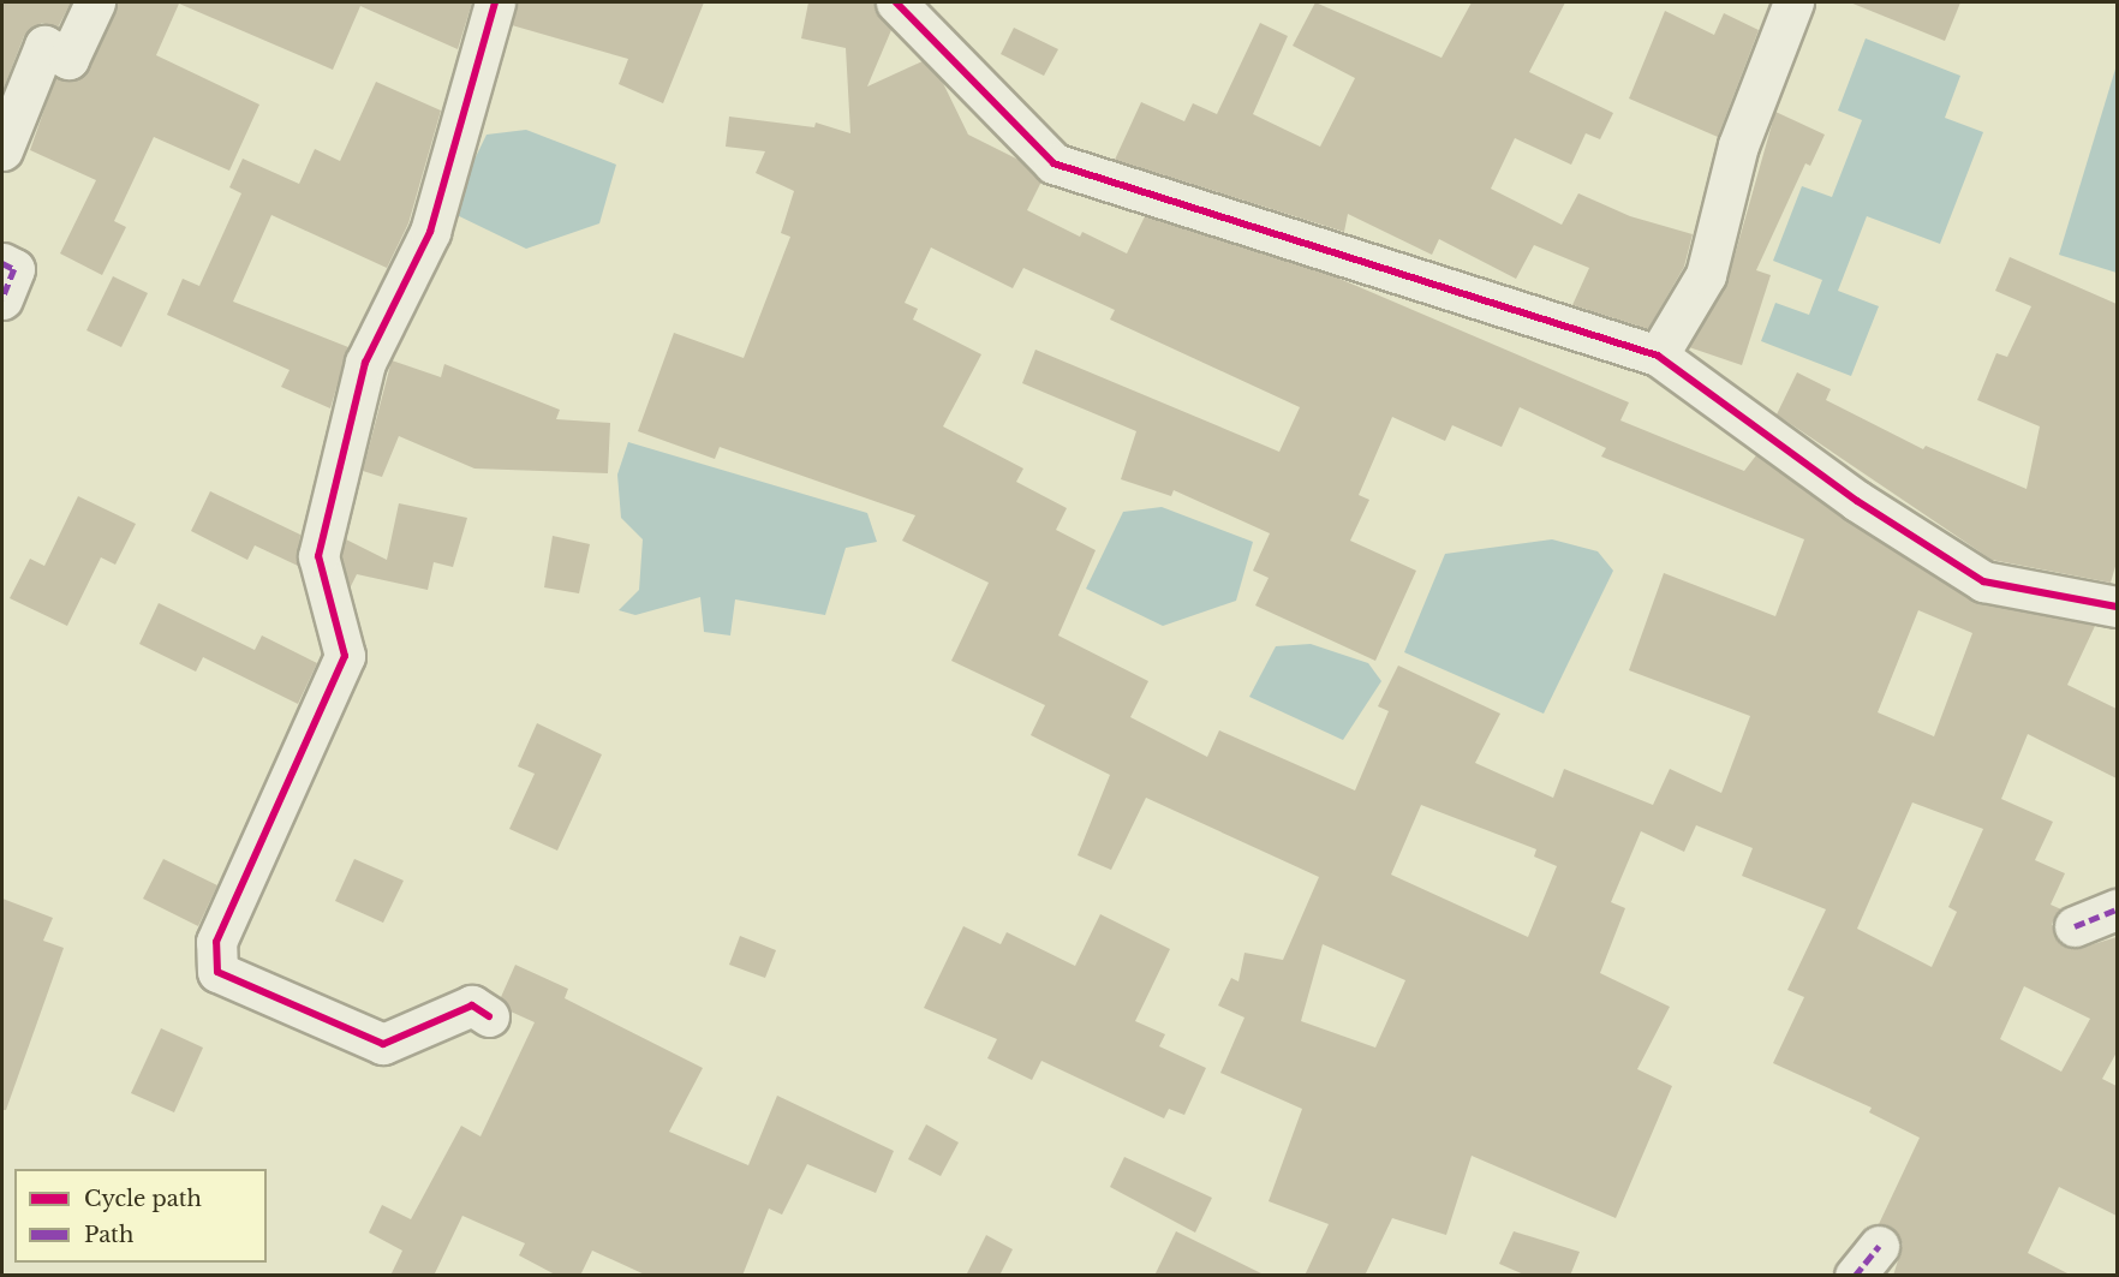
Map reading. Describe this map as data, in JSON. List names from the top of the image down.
{
  "legend": ["Cycle path", "Path"]
}
